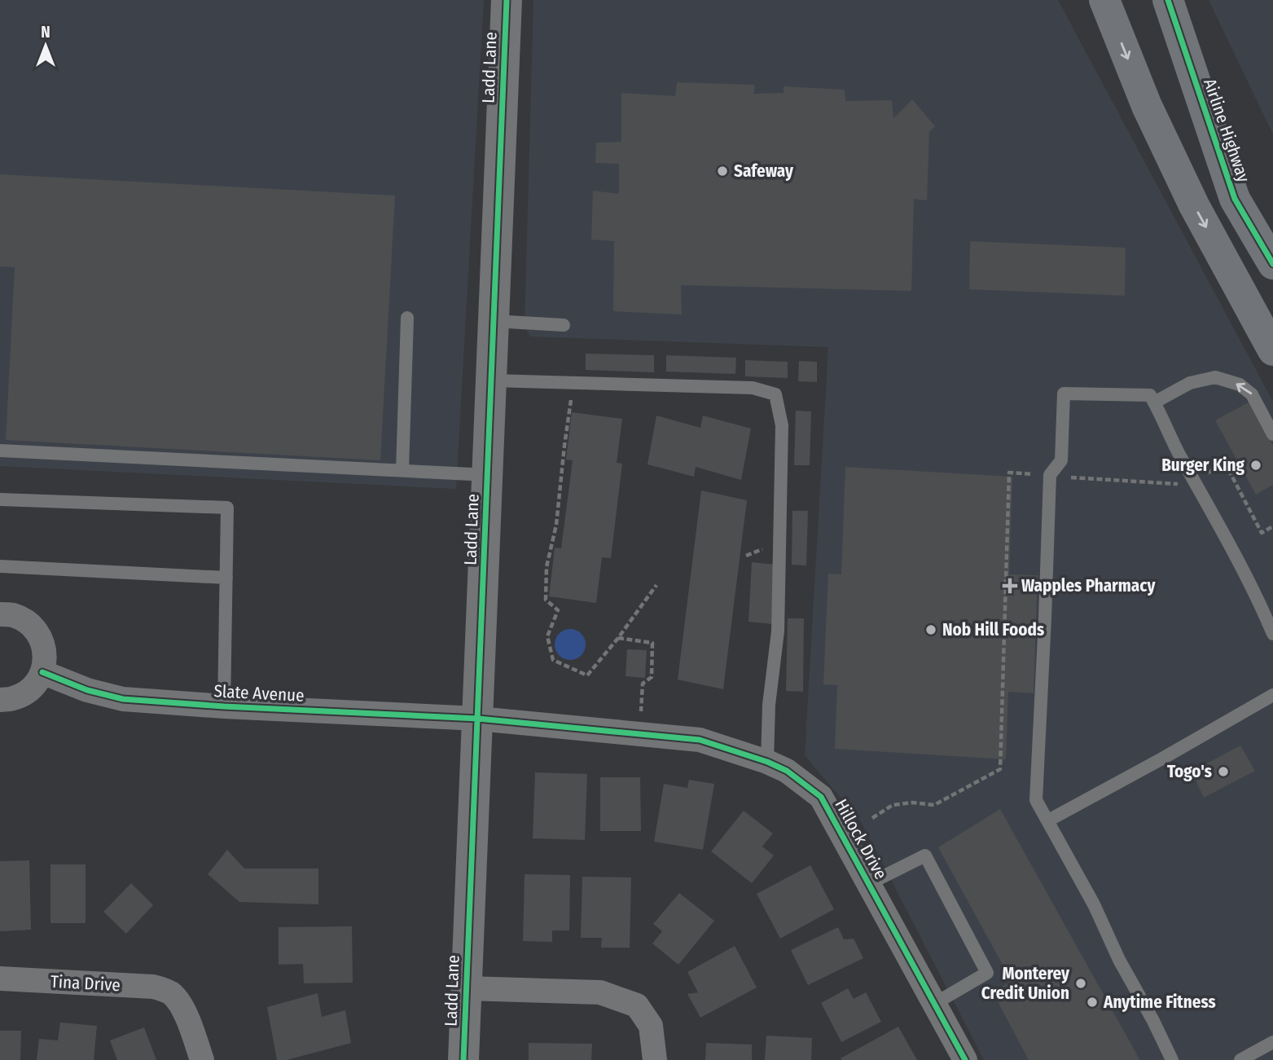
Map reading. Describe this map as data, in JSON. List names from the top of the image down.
{
  "streets": {
    "main road": ["Airline Highway"],
    "street": [
      "Ladd Lane",
      "Slate Avenue",
      "Hillock Drive",
      "Tina Drive"
    ]
  },
  "crossings": [
    ["Ladd Lane", "Slate Avenue"],
    ["Ladd Lane", "Hillock Drive"],
    ["Slate Avenue", "Hillock Drive"]
  ],
  "places": {
    "other": [
      "Safeway",
      "Burger King",
      "Nob Hill Foods",
      "Togo's",
      "Monterey Credit Union",
      "Anytime Fitness"
    ],
    "health": ["Wapples Pharmacy"]
  },
  "north": "top"
}
